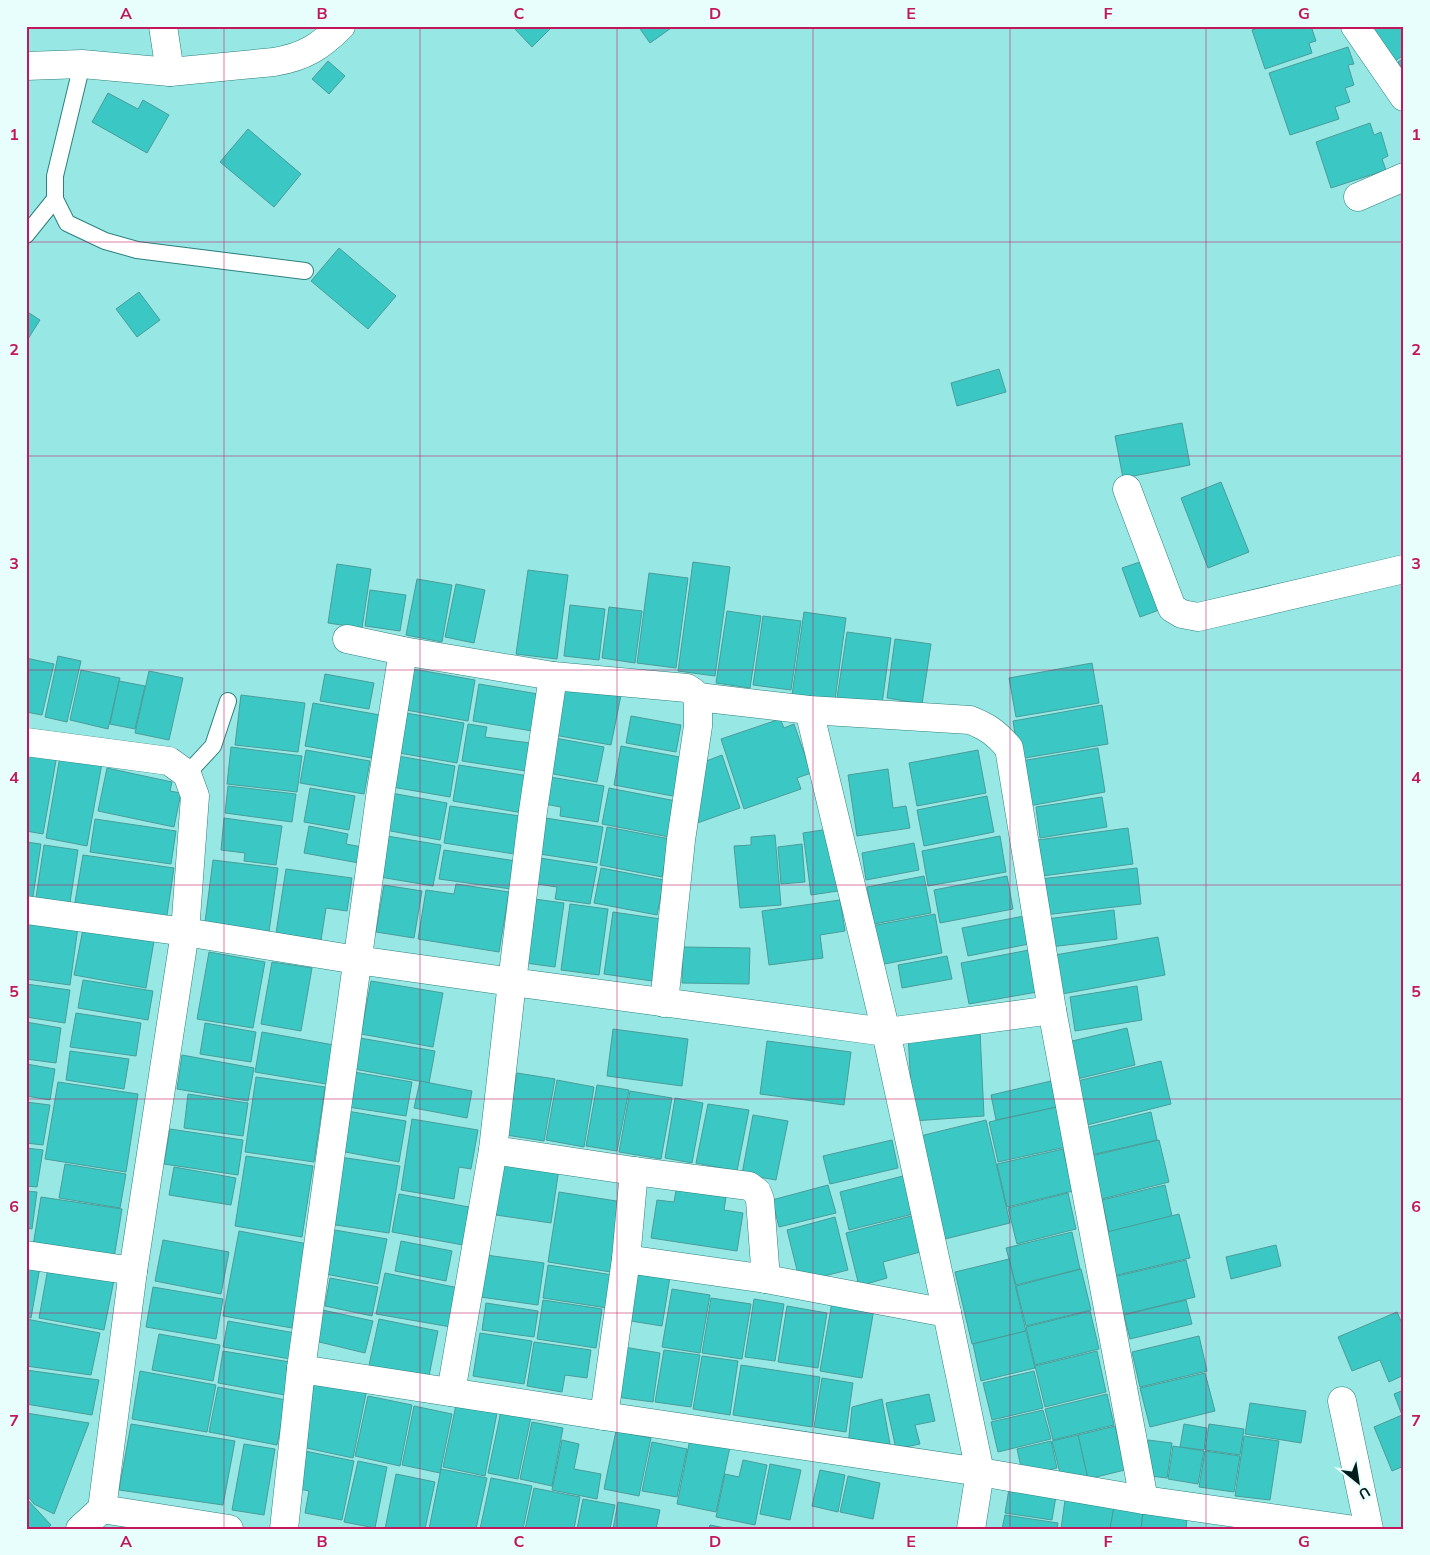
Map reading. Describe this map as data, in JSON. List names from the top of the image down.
{
  "north": "bottom right",
  "grid": {
    "columns": [
      "A",
      "B",
      "C",
      "D",
      "E",
      "F",
      "G"
    ],
    "rows": [
      "1",
      "2",
      "3",
      "4",
      "5",
      "6",
      "7"
    ]
  }
}
